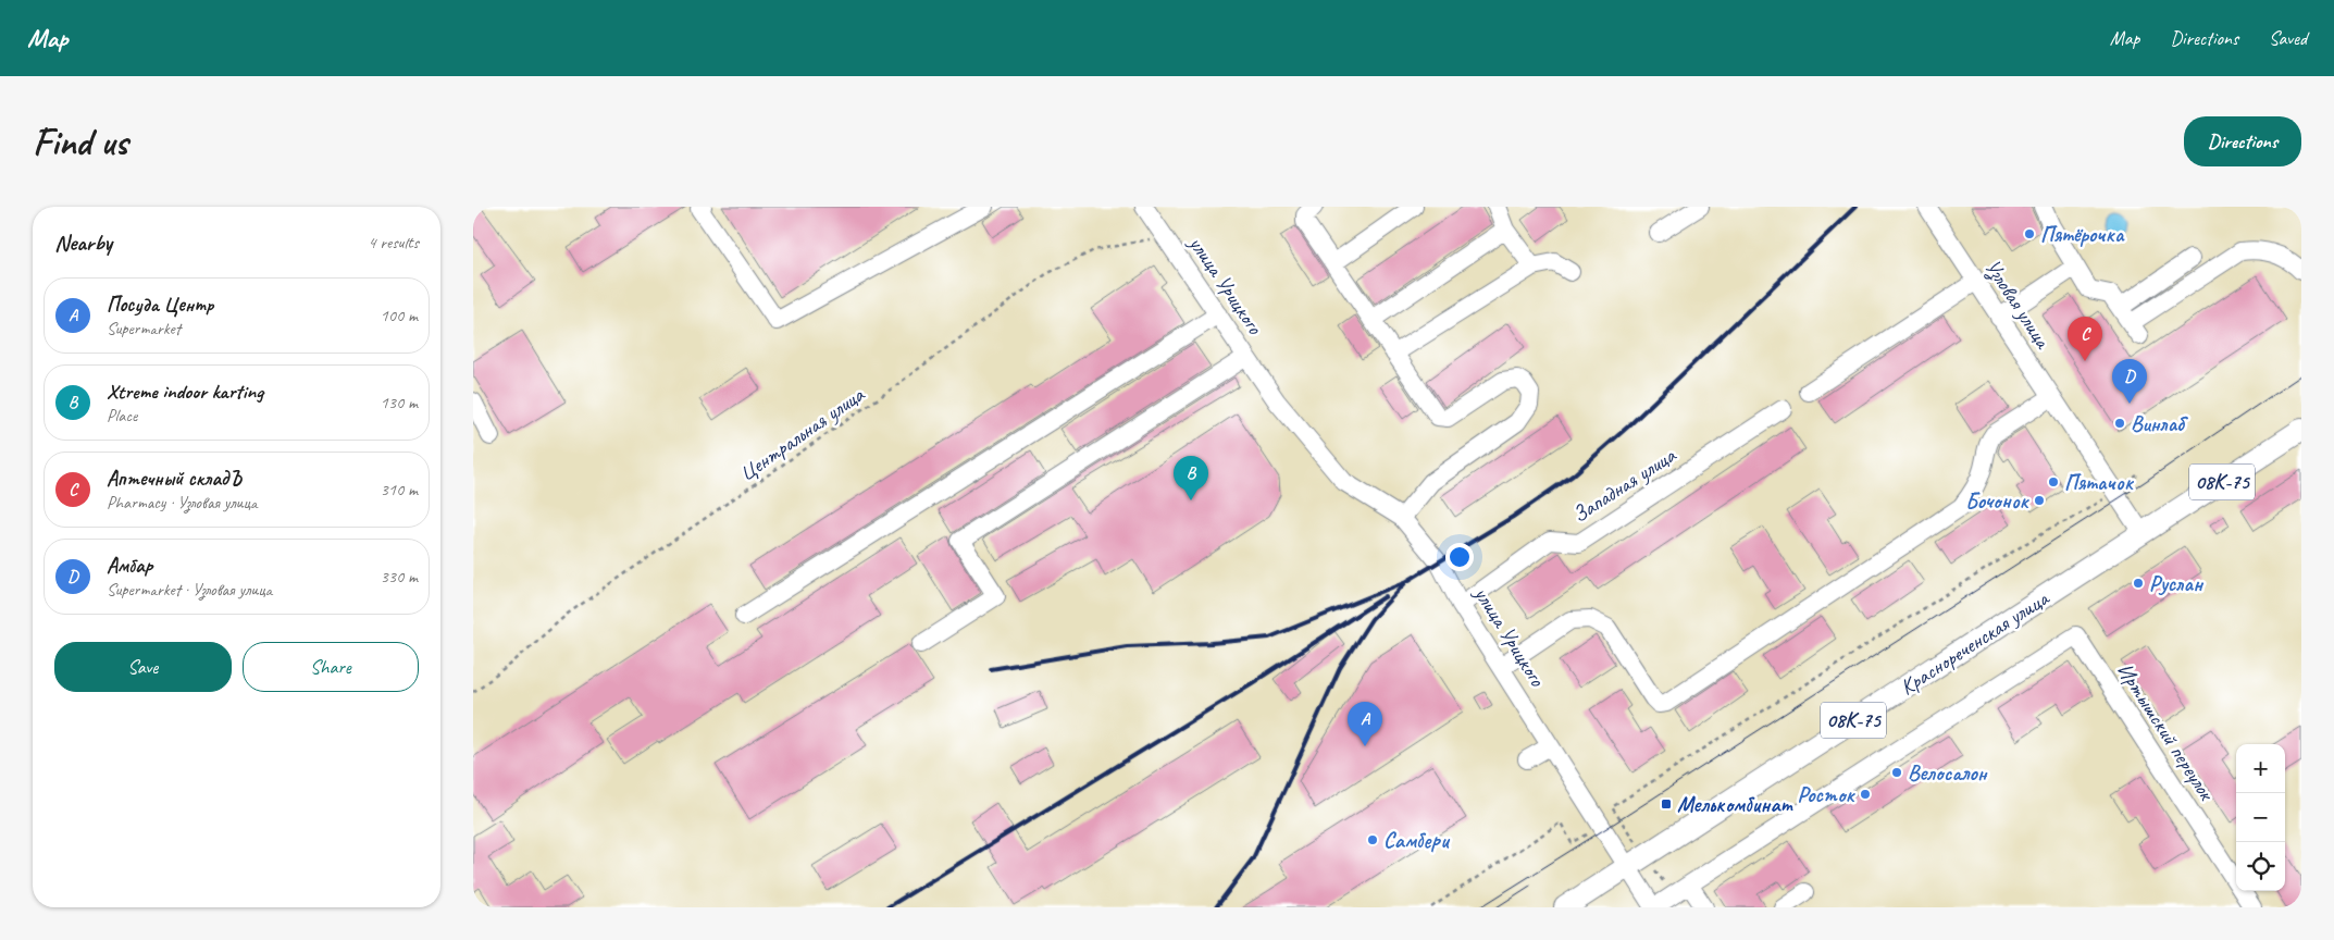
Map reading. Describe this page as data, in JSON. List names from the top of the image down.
{
  "streets": {
    "main road": ["08К-75", "Краснореченская улица"],
    "street": [
      "улица Урицкого",
      "Узловая улица",
      "Западная улица",
      "Иртышский переулок"
    ],
    "path": ["Центральная улица"]
  },
  "crossings": [
    ["улица Урицкого", "Центральная улица"],
    ["улица Урицкого", "Западная улица"],
    ["улица Урицкого", "Краснореченская улица"],
    ["улица Урицкого", "Иртышский переулок"],
    ["Узловая улица", "Краснореченская улица"]
  ],
  "places": {
    "other": [
      "Пятёрочка",
      "Винлаб",
      "Пятачок",
      "Бочонок",
      "Руслан",
      "Велосалон",
      "Росток",
      "Самбери"
    ],
    "transit": ["Мелькомбинат"]
  },
  "page": {
    "header": "Map",
    "nav": ["Map", "Directions", "Saved"],
    "buttons": [
      "Directions",
      ["Save", "Share"]
    ],
    "title": "Find us",
    "heading": ["Nearby", "4 results"],
    "list": [
      {
        "mark": "A",
        "name": "Посуда Центр",
        "note": "Supermarket",
        "value": "100 m"
      },
      {
        "mark": "B",
        "name": "Xtreme indoor karting",
        "note": "Place",
        "value": "130 m"
      },
      {
        "mark": "C",
        "name": "Аптечный складЪ",
        "note": "Pharmacy · Узловая улица",
        "value": "310 m"
      },
      {
        "mark": "D",
        "name": "Амбар",
        "note": "Supermarket · Узловая улица",
        "value": "330 m"
      }
    ],
    "pins": [
      "C",
      "D",
      "B",
      "A"
    ],
    "map_buttons": ["+", "−"]
  }
}
